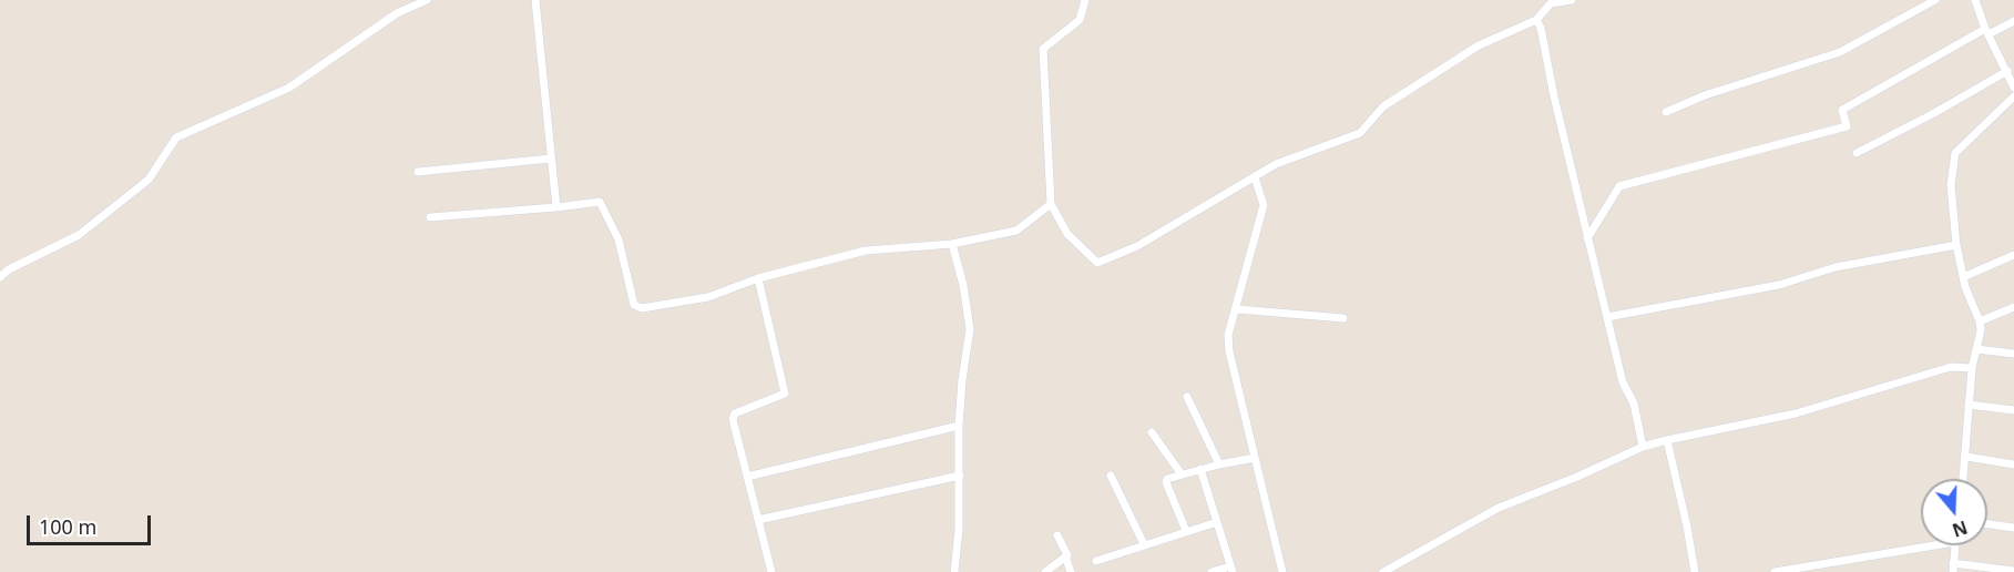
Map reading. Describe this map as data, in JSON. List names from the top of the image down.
{
  "scale_bar": "100 m",
  "north": "bottom"
}
